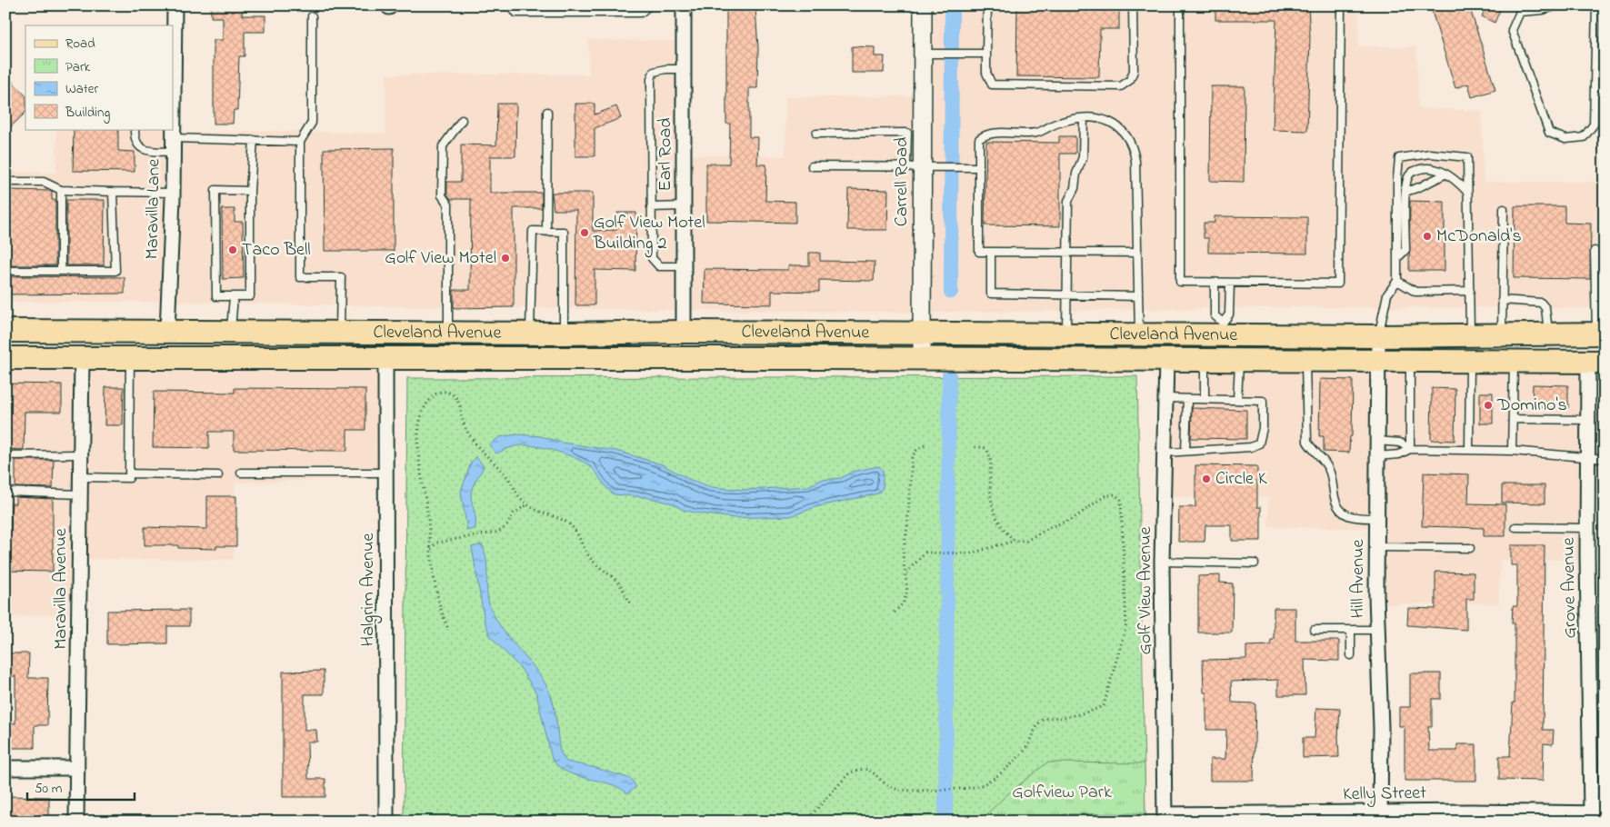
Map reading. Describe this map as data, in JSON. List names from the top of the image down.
{
  "streets": {
    "main road": ["Cleveland Avenue"],
    "street": [
      "Earl Road",
      "Carrell Road",
      "Maravilla Lane",
      "Hill Avenue",
      "Grove Avenue",
      "Maravilla Avenue",
      "Halgrim Avenue",
      "Golf View Avenue",
      "Kelly Street"
    ]
  },
  "crossings": [
    ["Earl Road", "Cleveland Avenue"],
    ["Carrell Road", "Cleveland Avenue"],
    ["Maravilla Lane", "Cleveland Avenue"],
    ["Cleveland Avenue", "Hill Avenue"],
    ["Cleveland Avenue", "Grove Avenue"],
    ["Cleveland Avenue", "Maravilla Avenue"],
    ["Cleveland Avenue", "Halgrim Avenue"],
    ["Cleveland Avenue", "Golf View Avenue"],
    ["Hill Avenue", "Kelly Street"],
    ["Grove Avenue", "Kelly Street"],
    ["Golf View Avenue", "Kelly Street"]
  ],
  "parks": ["Golfview Park"],
  "places": [
    "Golf View Motel Building 2",
    "McDonald's",
    "Taco Bell",
    "Golf View Motel",
    "Domino's",
    "Circle K"
  ],
  "legend": [
    "Road",
    "Park",
    "Water",
    "Building"
  ],
  "scale_bar": "50 m"
}
